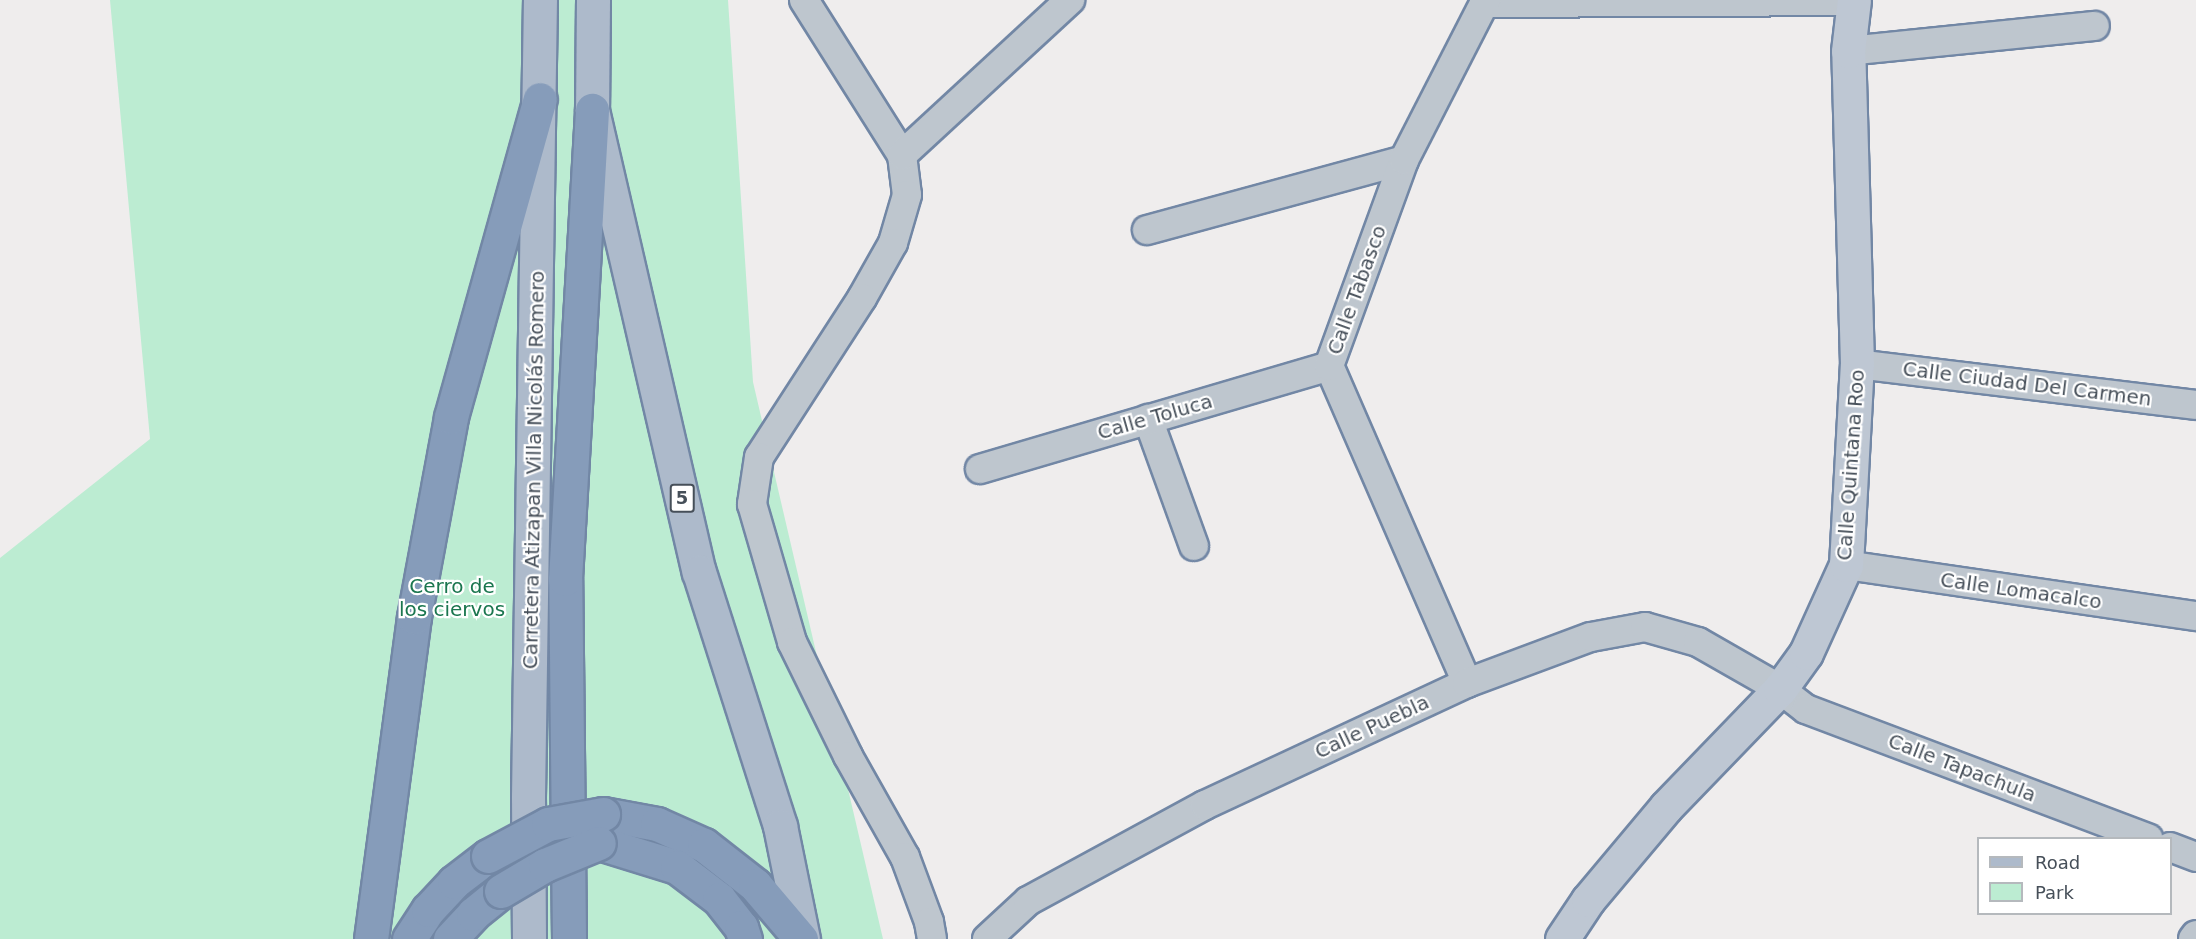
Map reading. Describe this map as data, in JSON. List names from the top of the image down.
{
  "streets": {
    "main road": ["Carretera Atizapan Villa Nicolás Romero", "5"],
    "street": [
      "Calle Tabasco",
      "Calle Ciudad Del Carmen",
      "Calle Toluca",
      "Calle Quintana Roo",
      "Calle Lomacalco",
      "Calle Puebla",
      "Calle Tapachula"
    ]
  },
  "crossings": [
    ["Calle Tabasco", "Calle Toluca"],
    ["Calle Tabasco", "Calle Puebla"],
    ["Calle Ciudad Del Carmen", "Calle Quintana Roo"],
    ["Calle Quintana Roo", "Calle Lomacalco"],
    ["Calle Quintana Roo", "Calle Puebla"],
    ["Calle Quintana Roo", "Calle Tapachula"],
    ["Calle Puebla", "Calle Tapachula"]
  ],
  "parks": ["Cerro de los ciervos"],
  "legend": ["Road", "Park"]
}
